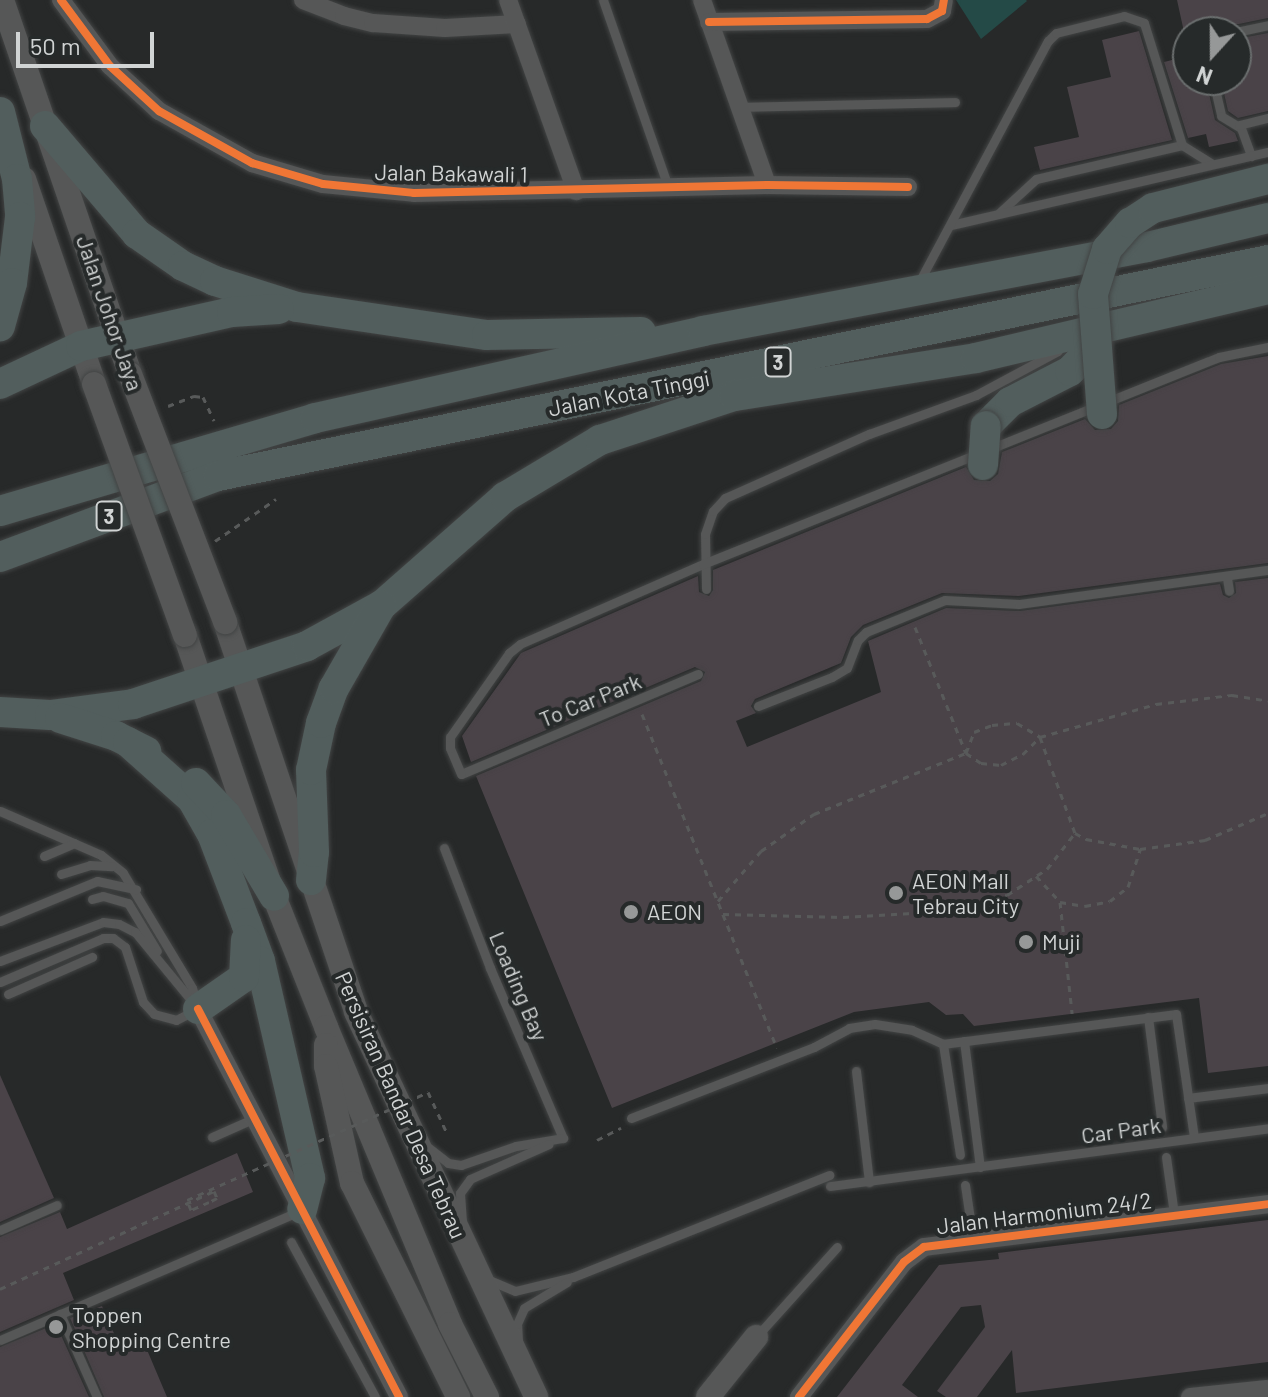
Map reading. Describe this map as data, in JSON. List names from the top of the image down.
{
  "streets": {
    "highway": ["3", "Jalan Kota Tinggi"],
    "main road": ["Jalan Johor Jaya", "Persisiran Bandar Desa Tebrau"],
    "street": ["Jalan Bakawali 1", "Jalan Harmonium 24/2"],
    "lane": ["To Car Park", "Loading Bay", "Car Park"]
  },
  "crossings": [
    ["Jalan Johor Jaya", "Persisiran Bandar Desa Tebrau"]
  ],
  "places": [
    "AEON Mall Tebrau City",
    "AEON",
    "Muji",
    "Toppen Shopping Centre"
  ],
  "scale_bar": "50 m",
  "north": "bottom"
}
